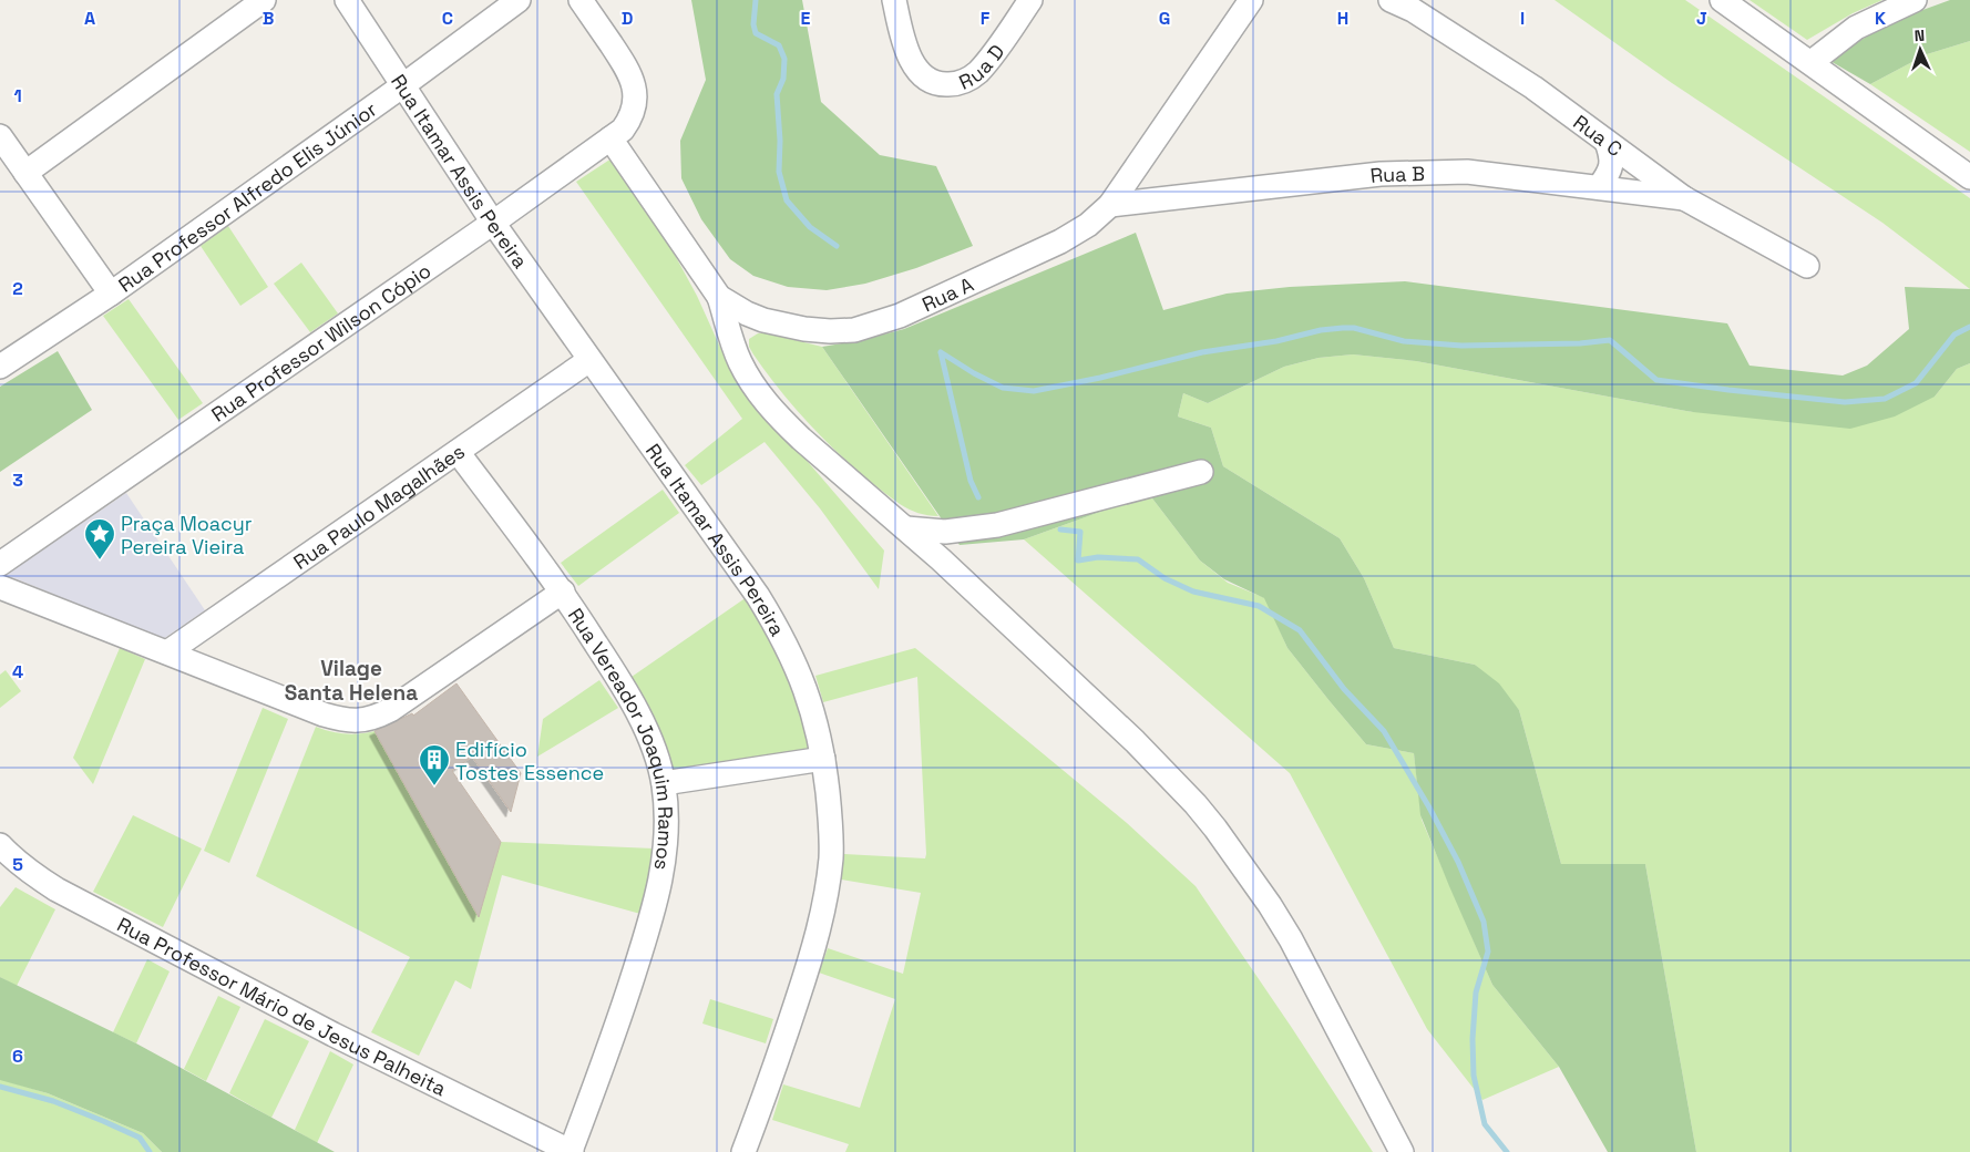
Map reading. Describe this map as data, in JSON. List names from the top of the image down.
{
  "streets": {
    "street": [
      "Rua D",
      "Rua C",
      "Rua Itamar Assis Pereira",
      "Rua B",
      "Rua Professor Alfredo Elis Júnior",
      "Rua A",
      "Rua Professor Wilson Cópio",
      "Rua Paulo Magalhães",
      "Rua Vereador Joaquim Ramos",
      "Rua Professor Mário de Jesus Palheita"
    ]
  },
  "crossings": [
    ["Rua C", "Rua B"],
    ["Rua Itamar Assis Pereira", "Rua Professor Alfredo Elis Júnior"],
    ["Rua Itamar Assis Pereira", "Rua Professor Wilson Cópio"],
    ["Rua Itamar Assis Pereira", "Rua Paulo Magalhães"],
    ["Rua B", "Rua A"],
    ["Rua A", "Rua Professor Wilson Cópio"],
    ["Rua Paulo Magalhães", "Rua Vereador Joaquim Ramos"],
    ["Rua Vereador Joaquim Ramos", "Rua Professor Mário de Jesus Palheita"]
  ],
  "districts": ["Vilage Santa Helena"],
  "places": {
    "place": ["Praça Moacyr Pereira Vieira"],
    "building": ["Edifício Tostes Essence"]
  },
  "north": "top",
  "grid": {
    "columns": [
      "A",
      "B",
      "C",
      "D",
      "E",
      "F",
      "G",
      "H",
      "I",
      "J",
      "K"
    ],
    "rows": [
      "1",
      "2",
      "3",
      "4",
      "5",
      "6"
    ]
  }
}
